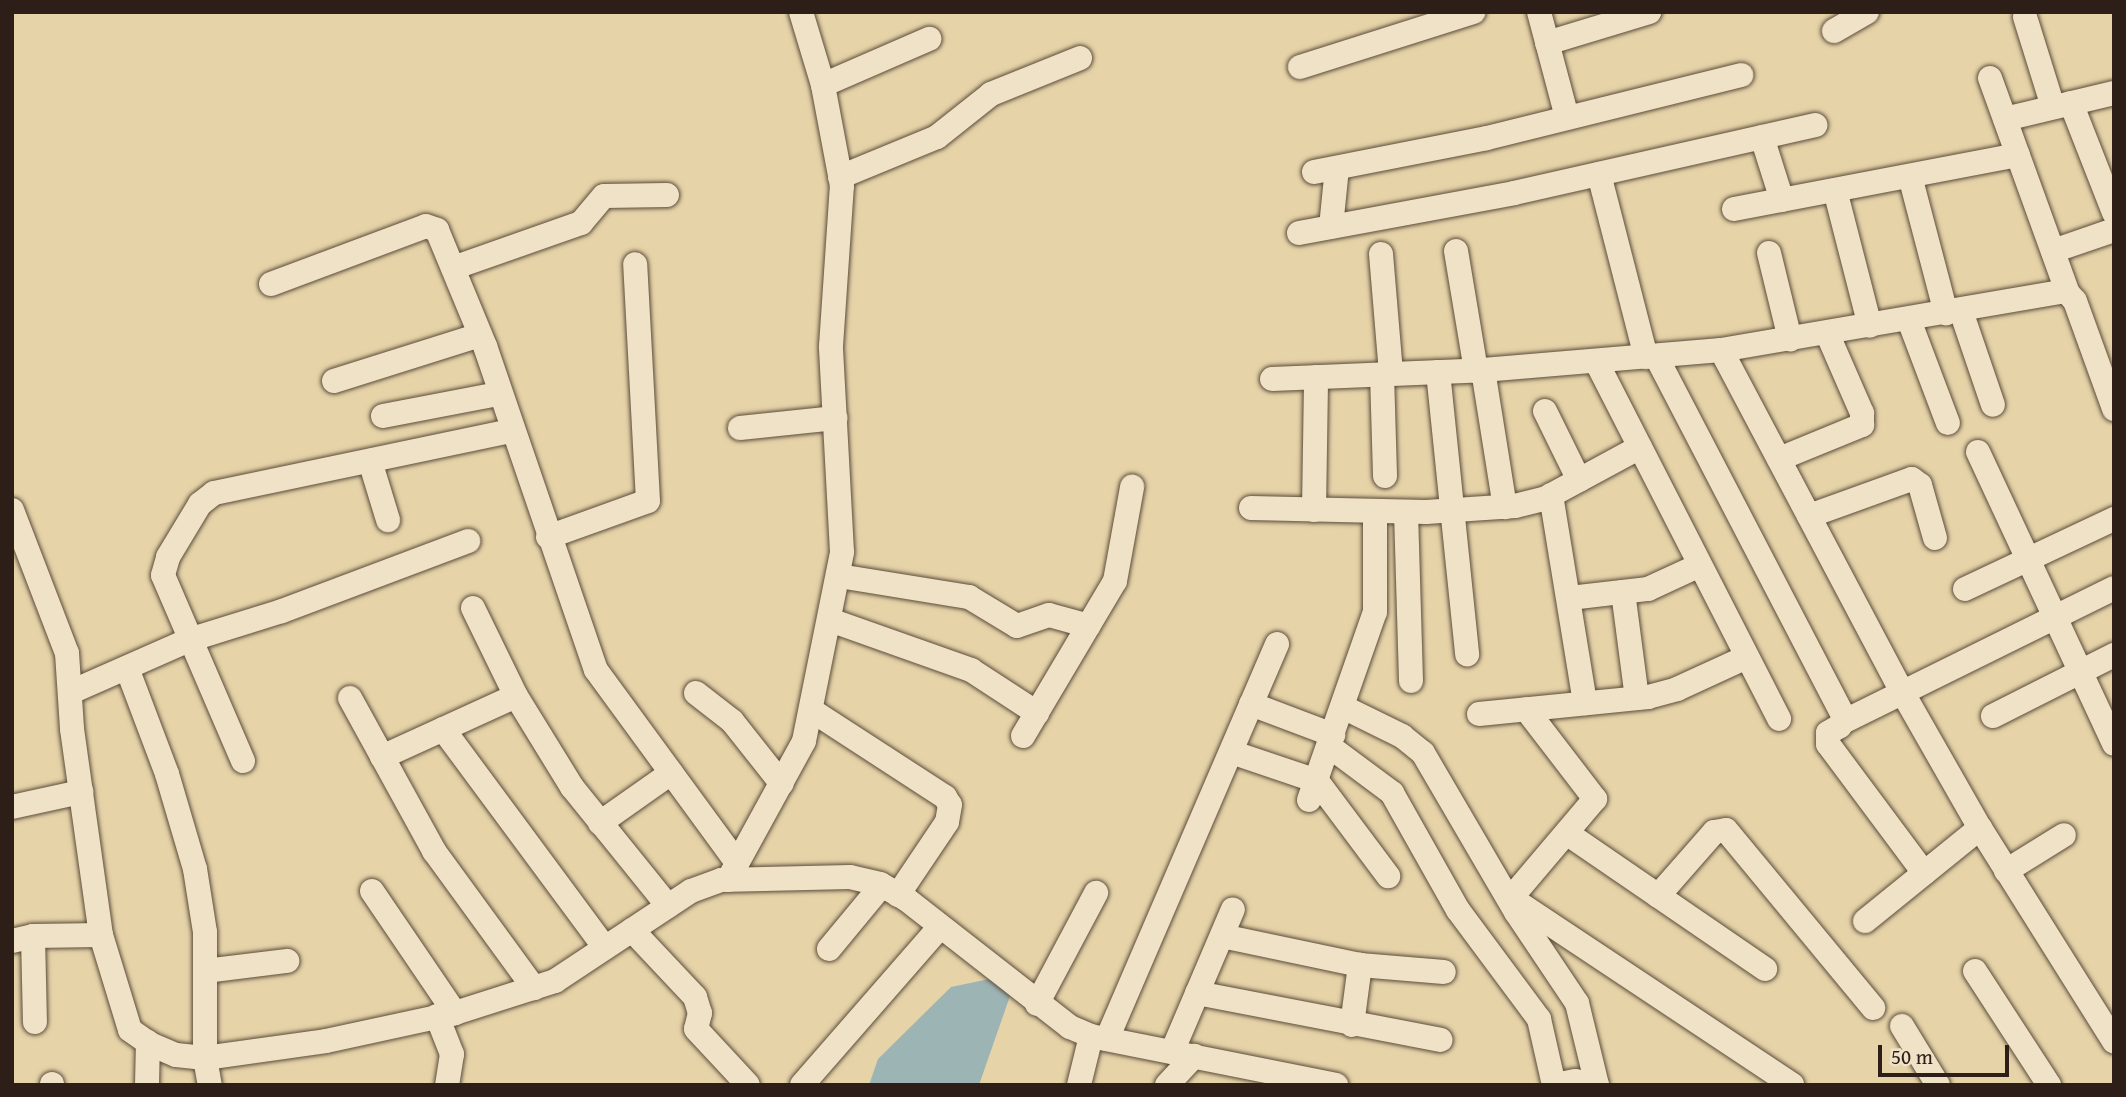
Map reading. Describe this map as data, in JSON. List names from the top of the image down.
{
  "scale_bar": "50 m"
}
